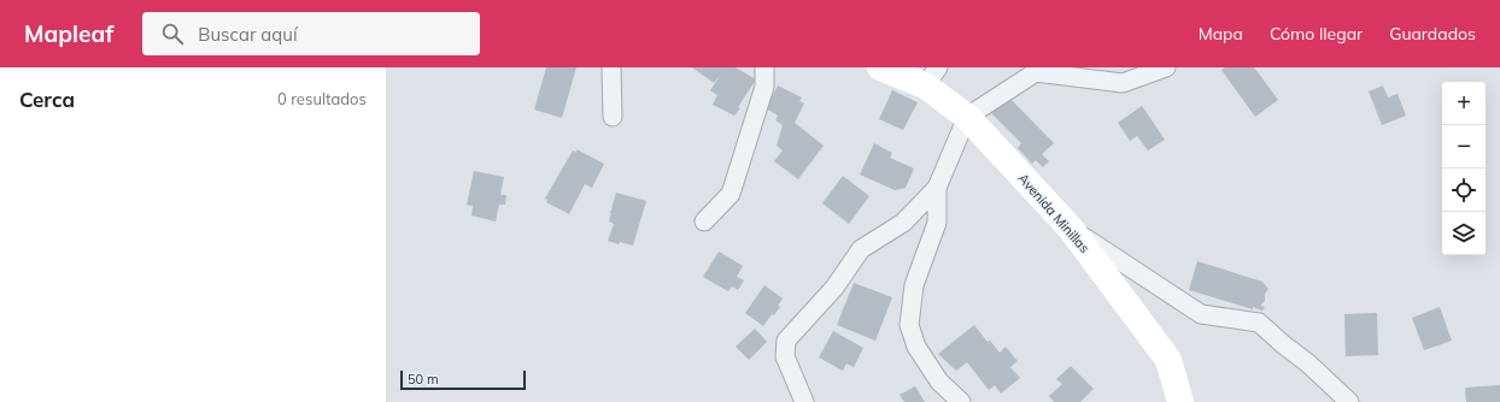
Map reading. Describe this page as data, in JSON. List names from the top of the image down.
{
  "streets": {
    "street": ["Avenida Minillas"]
  },
  "scale_bar": "50 m",
  "page": {
    "header": "Mapleaf",
    "search": "Buscar aquí",
    "nav": ["Mapa", "Cómo llegar", "Guardados"],
    "heading": ["Cerca", "0 resultados"],
    "map_buttons": ["+", "−"],
    "scale": "50 m"
  }
}
